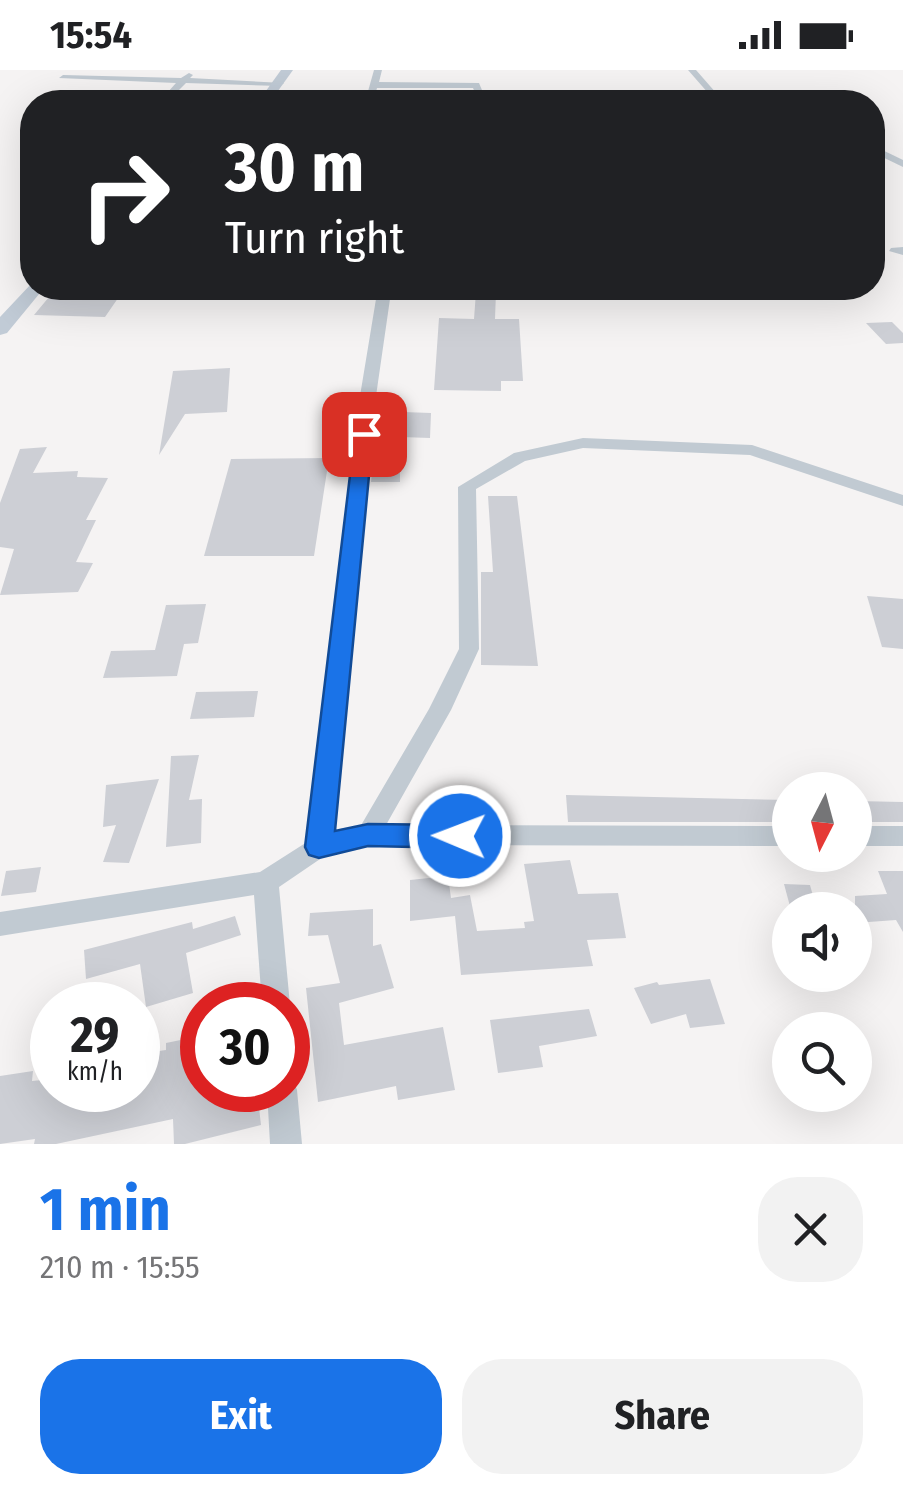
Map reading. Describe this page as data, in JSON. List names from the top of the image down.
{
  "north": "bottom",
  "page": {
    "status": "15:54",
    "turn": ["30 m", "Turn right"],
    "speed": "29 km/h",
    "limit": "30",
    "heading": ["1 min", "210 m · 15:55"],
    "buttons": ["Exit", "Share"]
  }
}
